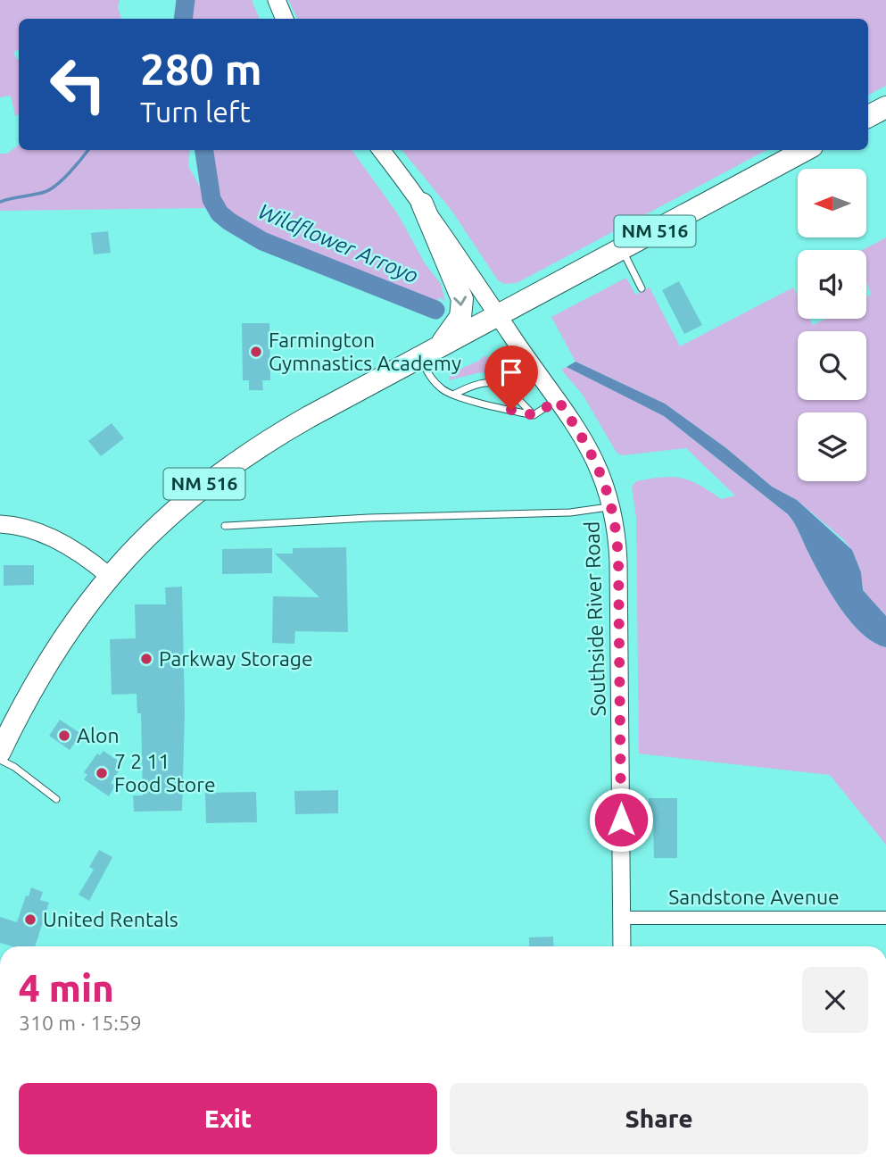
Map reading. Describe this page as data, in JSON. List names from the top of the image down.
{
  "streets": {
    "highway": ["NM 516"],
    "main road": ["Southside River Road"],
    "street": ["Sandstone Avenue"]
  },
  "crossings": [
    ["NM 516", "Southside River Road"],
    ["Southside River Road", "Sandstone Avenue"]
  ],
  "water": ["Wildflower Arroyo"],
  "places": [
    "Farmington Gymnastics Academy",
    "Parkway Storage",
    "Alon",
    "7 2 11 Food Store",
    "United Rentals"
  ],
  "north": "left",
  "page": {
    "turn": ["280 m", "Turn left"],
    "heading": ["4 min", "310 m · 15:59"],
    "buttons": ["Exit", "Share"]
  }
}
